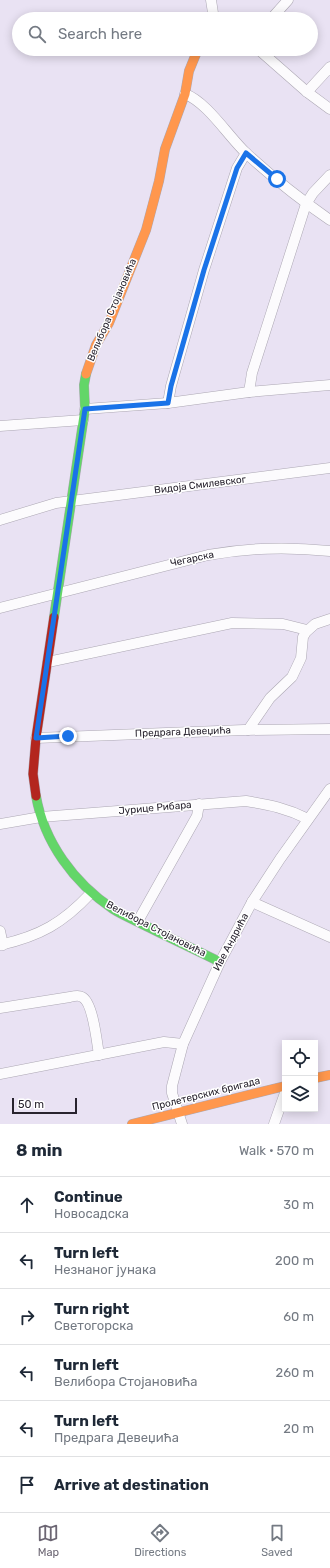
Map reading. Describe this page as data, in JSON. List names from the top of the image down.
{
  "streets": {
    "street": [
      "Велибора Стојановића",
      "Видоја Смилевског",
      "Чегарска",
      "Предрага Девеџића",
      "Јурице Рибара",
      "Иве Андрића",
      "Пролетерских бригада"
    ]
  },
  "crossings": [
    ["Велибора Стојановића", "Видоја Смилевског"],
    ["Велибора Стојановића", "Чегарска"],
    ["Велибора Стојановића", "Предрага Девеџића"],
    ["Велибора Стојановића", "Јурице Рибара"],
    ["Велибора Стојановића", "Иве Андрића"],
    ["Јурице Рибара", "Иве Андрића"],
    ["Иве Андрића", "Пролетерских бригада"]
  ],
  "scale_bar": "50 m",
  "page": {
    "search": "Search here",
    "scale": "50 m",
    "heading": ["8 min", "Walk · 570 m"],
    "list": [
      ["Continue", "Новосадска", "30 m"],
      ["Turn left", "Незнаног јунака", "200 m"],
      ["Turn right", "Светогорска", "60 m"],
      ["Turn left", "Велибора Стојановића", "260 m"],
      ["Turn left", "Предрага Девеџића", "20 m"],
      "Arrive at destination"
    ],
    "nav": ["Map", "Directions", "Saved"]
  }
}
